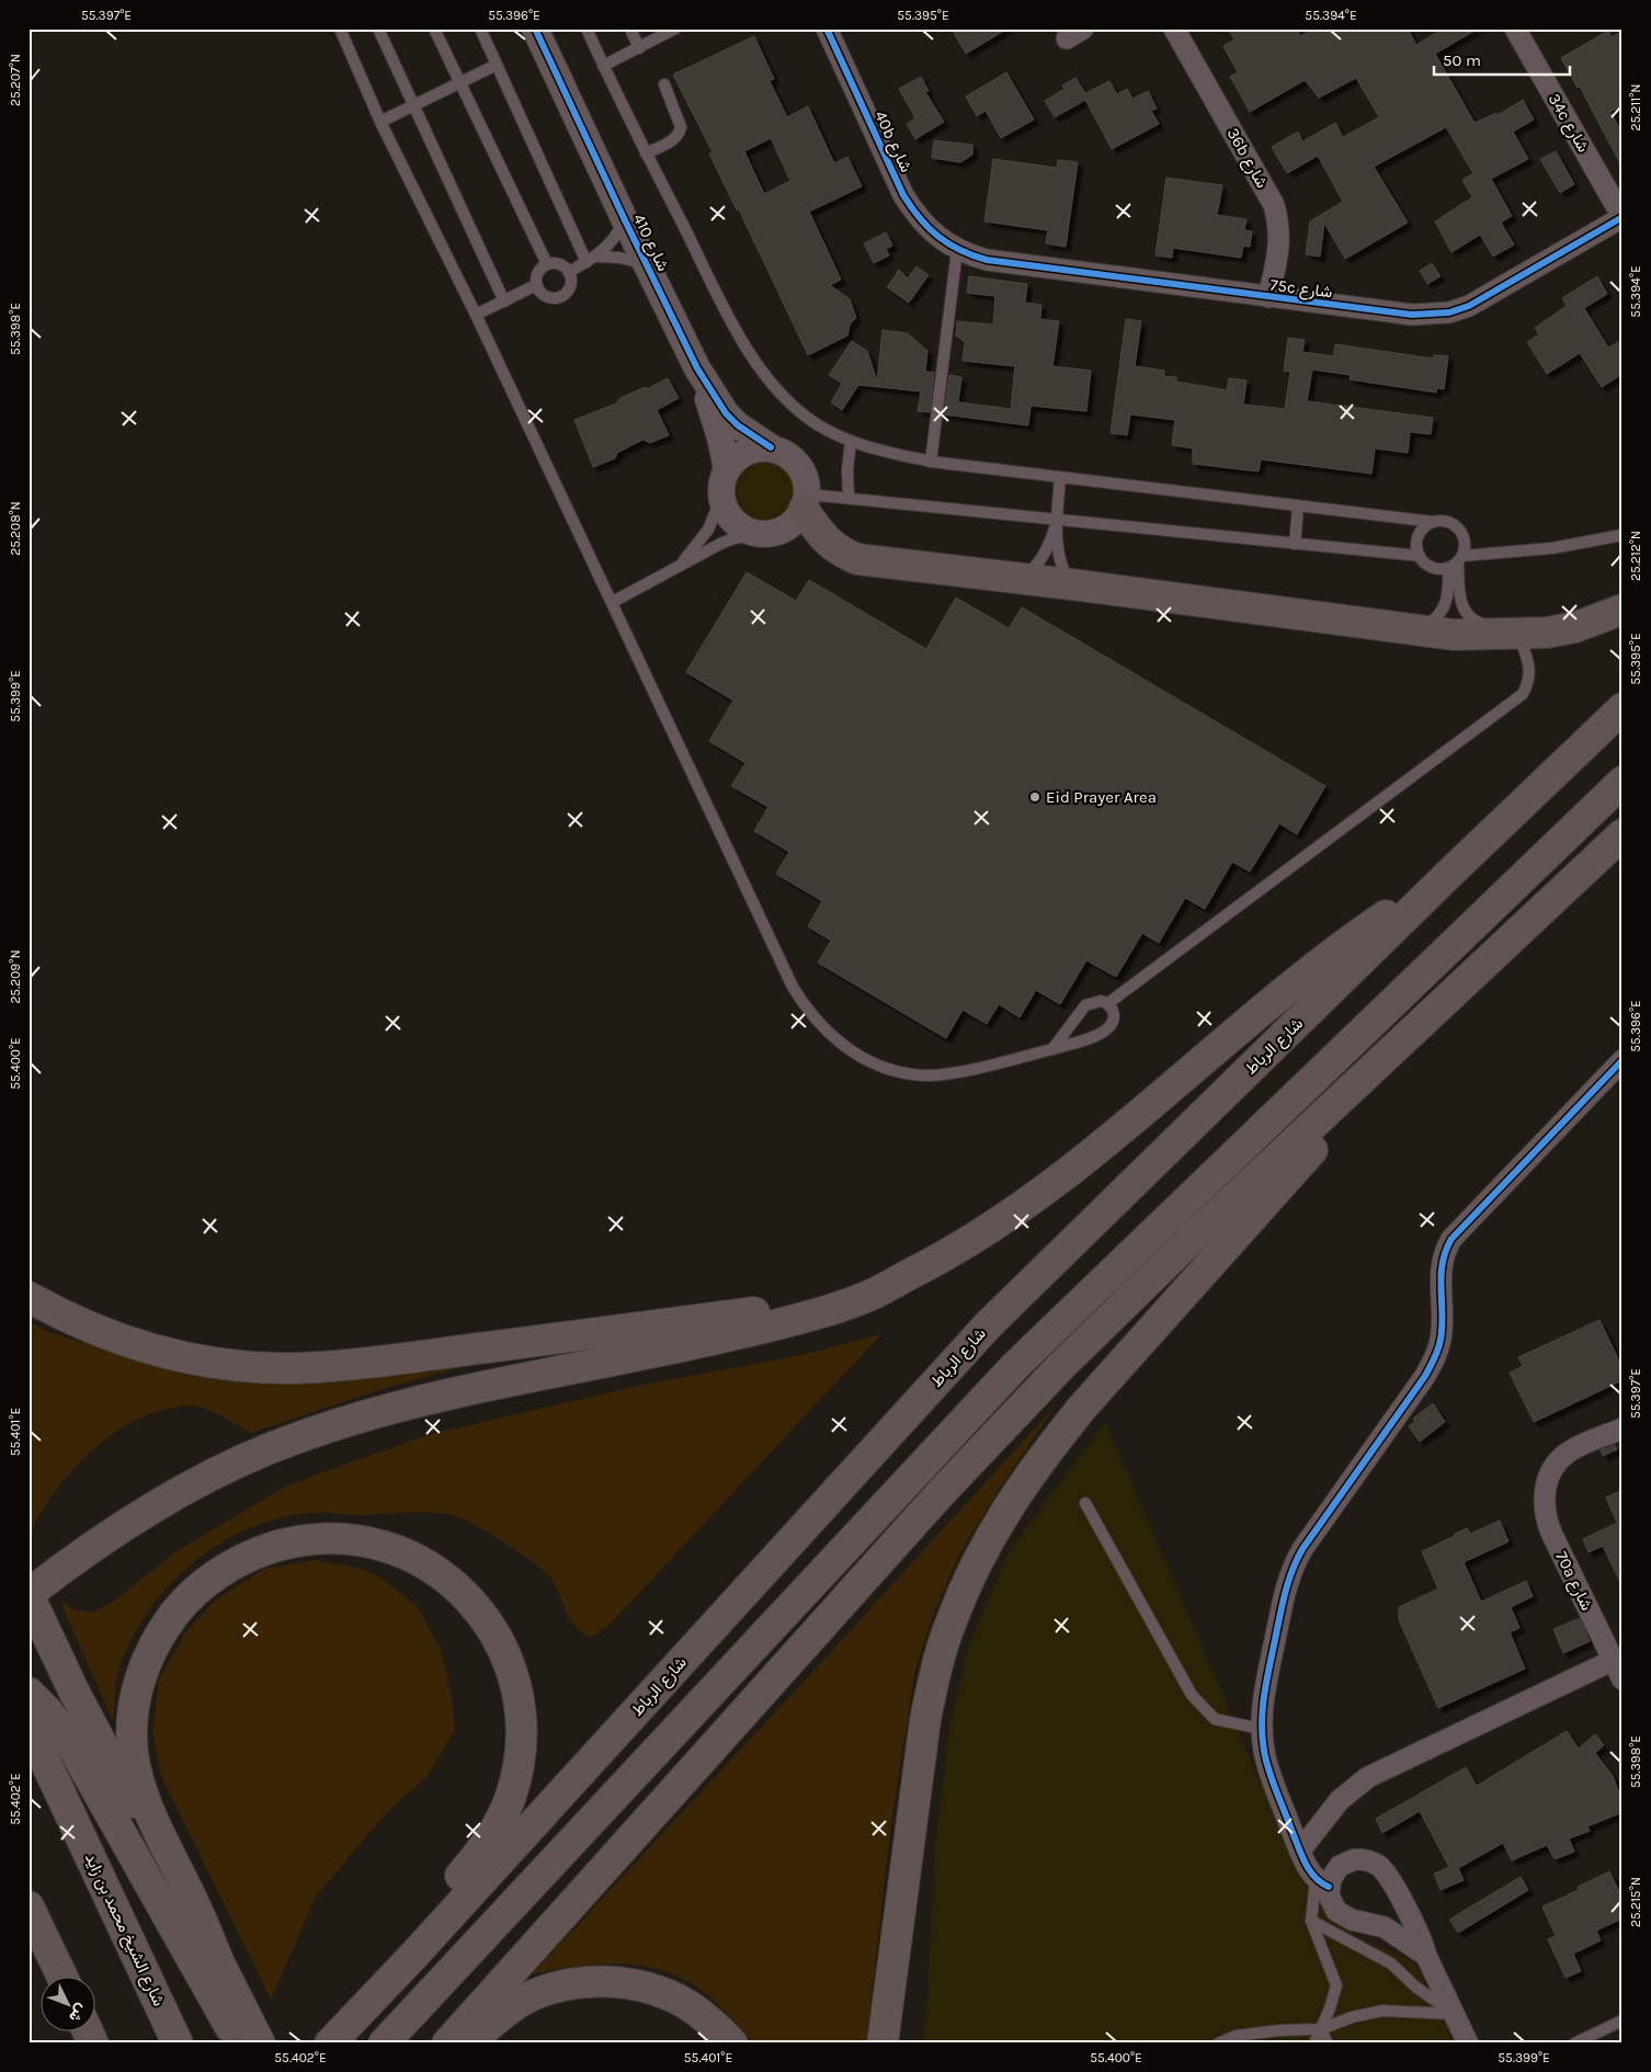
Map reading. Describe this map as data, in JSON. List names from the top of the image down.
{
  "streets": {
    "highway": ["شارع الرباط", "شارع الشيخ محمد بن زايد"],
    "street": [
      "34c شارع",
      "40b شارع",
      "36b شارع",
      "شارع 410",
      "75c شارع",
      "70a شارع"
    ]
  },
  "crossings": [
    ["34c شارع", "75c شارع"],
    ["40b شارع", "75c شارع"],
    ["36b شارع", "75c شارع"]
  ],
  "places": ["Eid Prayer Area"],
  "scale_bar": "50 m",
  "north": "bottom right",
  "coordinates": [
    "55.397°E",
    "55.396°E",
    "55.395°E",
    "55.394°E",
    "25.207°N",
    "25.211°N",
    "55.398°E",
    "25.208°N",
    "25.212°N",
    "55.399°E",
    "25.209°N",
    "55.400°E",
    "55.401°E",
    "55.402°E",
    "25.215°N"
  ]
}
